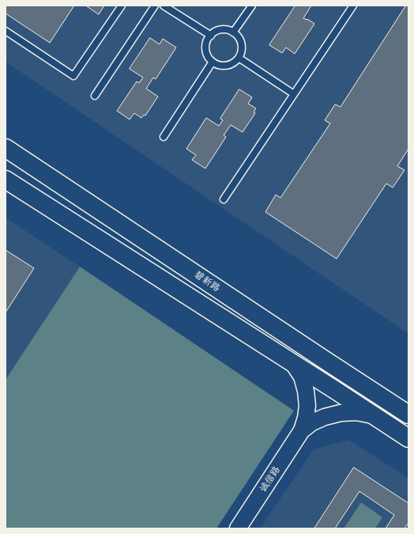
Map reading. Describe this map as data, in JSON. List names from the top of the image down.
{
  "streets": {
    "main road": ["碧新路"],
    "street": ["诚信路"]
  }
}
